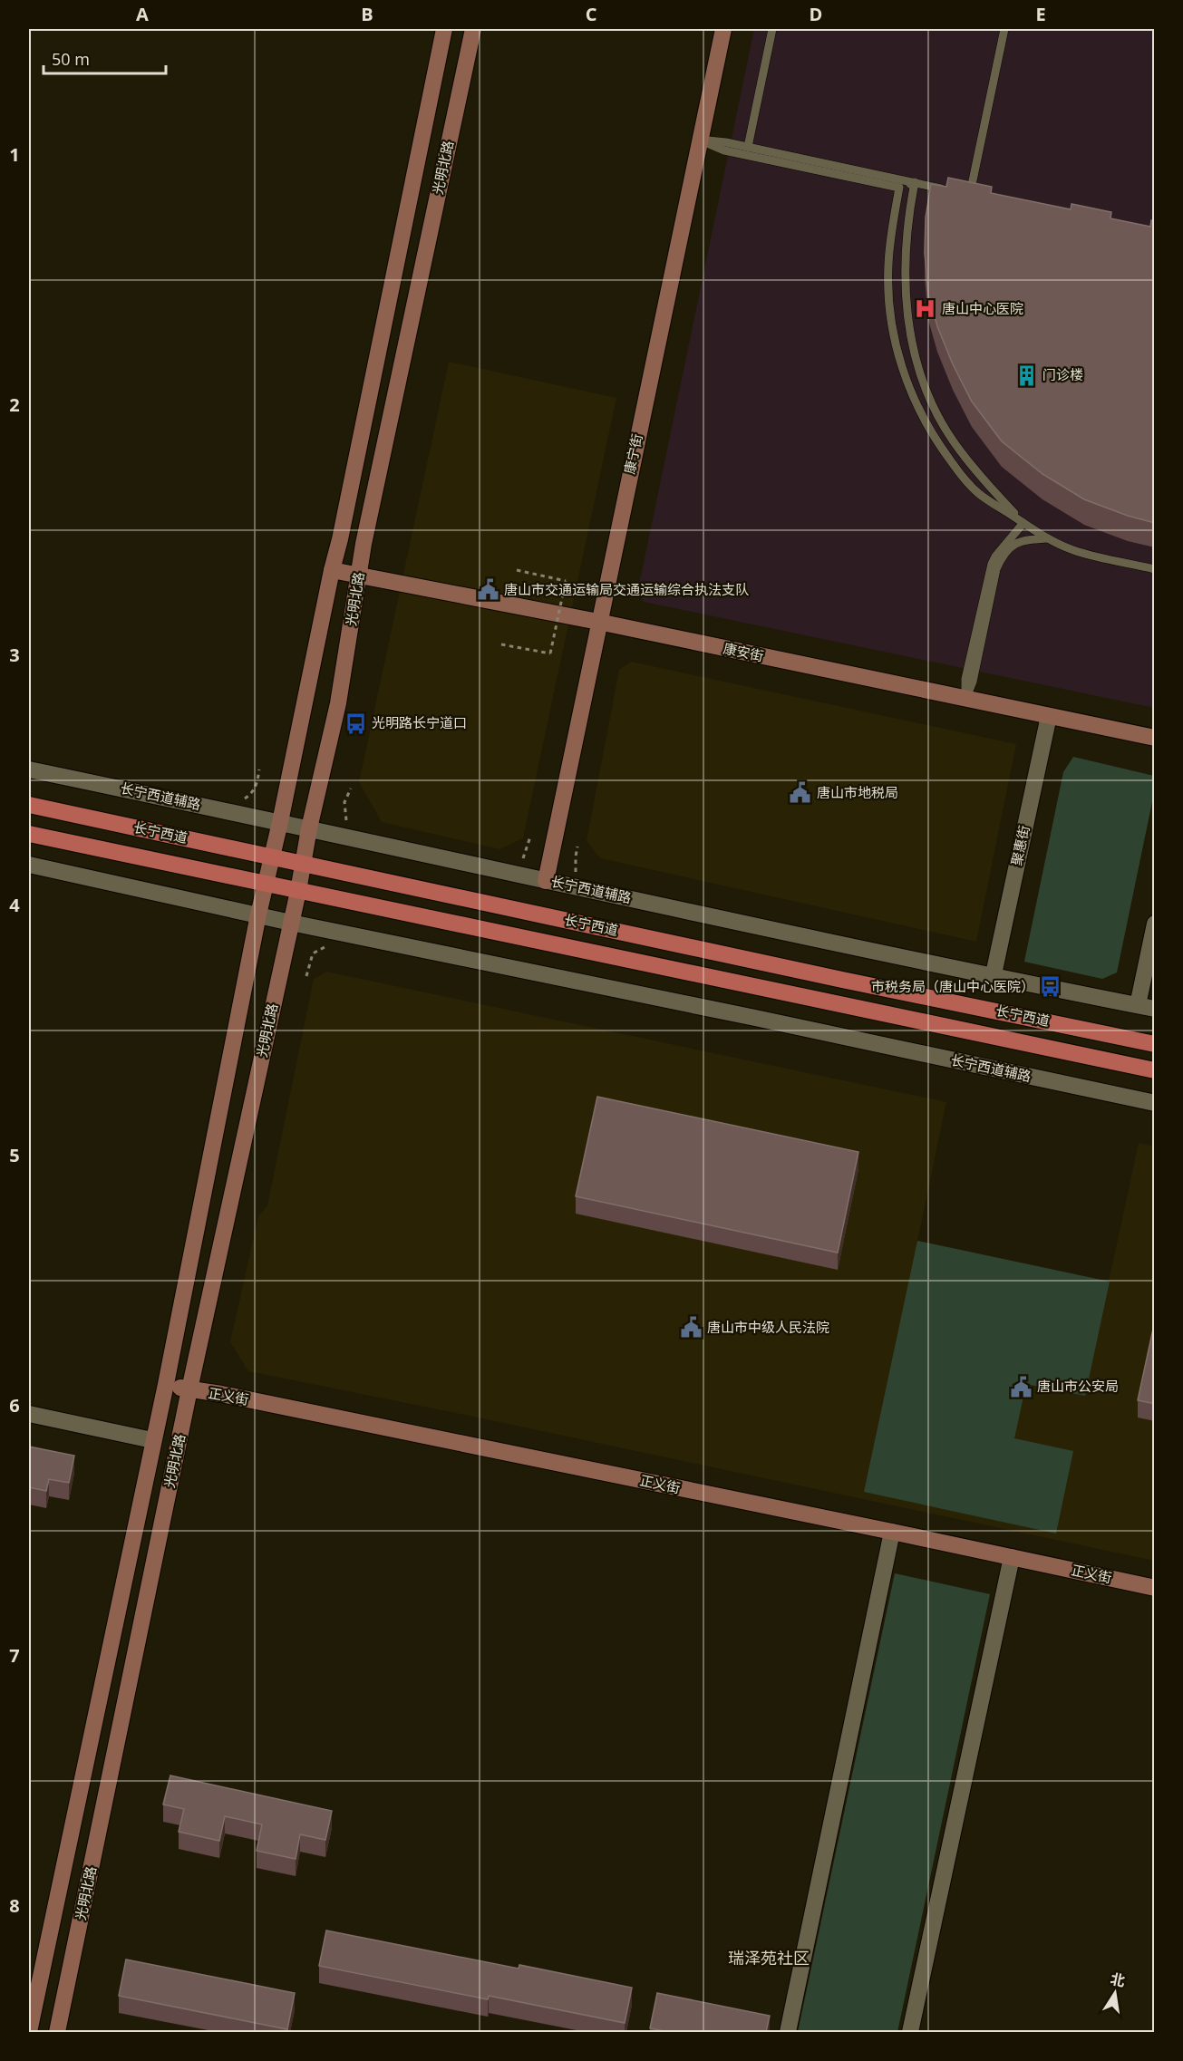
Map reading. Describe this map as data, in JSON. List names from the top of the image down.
{
  "streets": {
    "main road": [
      "光明北路",
      "康宁街",
      "康安街",
      "长宁西道",
      "正义街"
    ],
    "street": ["长宁西道辅路", "聚惠街"]
  },
  "crossings": [
    ["光明北路", "康安街"],
    ["光明北路", "长宁西道辅路"],
    ["光明北路", "长宁西道"],
    ["光明北路", "正义街"],
    ["康宁街", "康安街"],
    ["康宁街", "长宁西道辅路"],
    ["康安街", "聚惠街"],
    ["长宁西道辅路", "聚惠街"]
  ],
  "districts": ["瑞泽苑社区"],
  "places": {
    "hospital": ["唐山中心医院"],
    "building": ["门诊楼"],
    "public building": [
      "唐山市交通运输局交通运输综合执法支队",
      "唐山市地税局",
      "唐山市中级人民法院",
      "唐山市公安局"
    ],
    "bus stop": ["光明路长宁道口", "市税务局（唐山中心医院）"]
  },
  "scale_bar": "50 m",
  "north": "top",
  "grid": {
    "columns": [
      "A",
      "B",
      "C",
      "D",
      "E"
    ],
    "rows": [
      "1",
      "2",
      "3",
      "4",
      "5",
      "6",
      "7",
      "8"
    ]
  }
}
